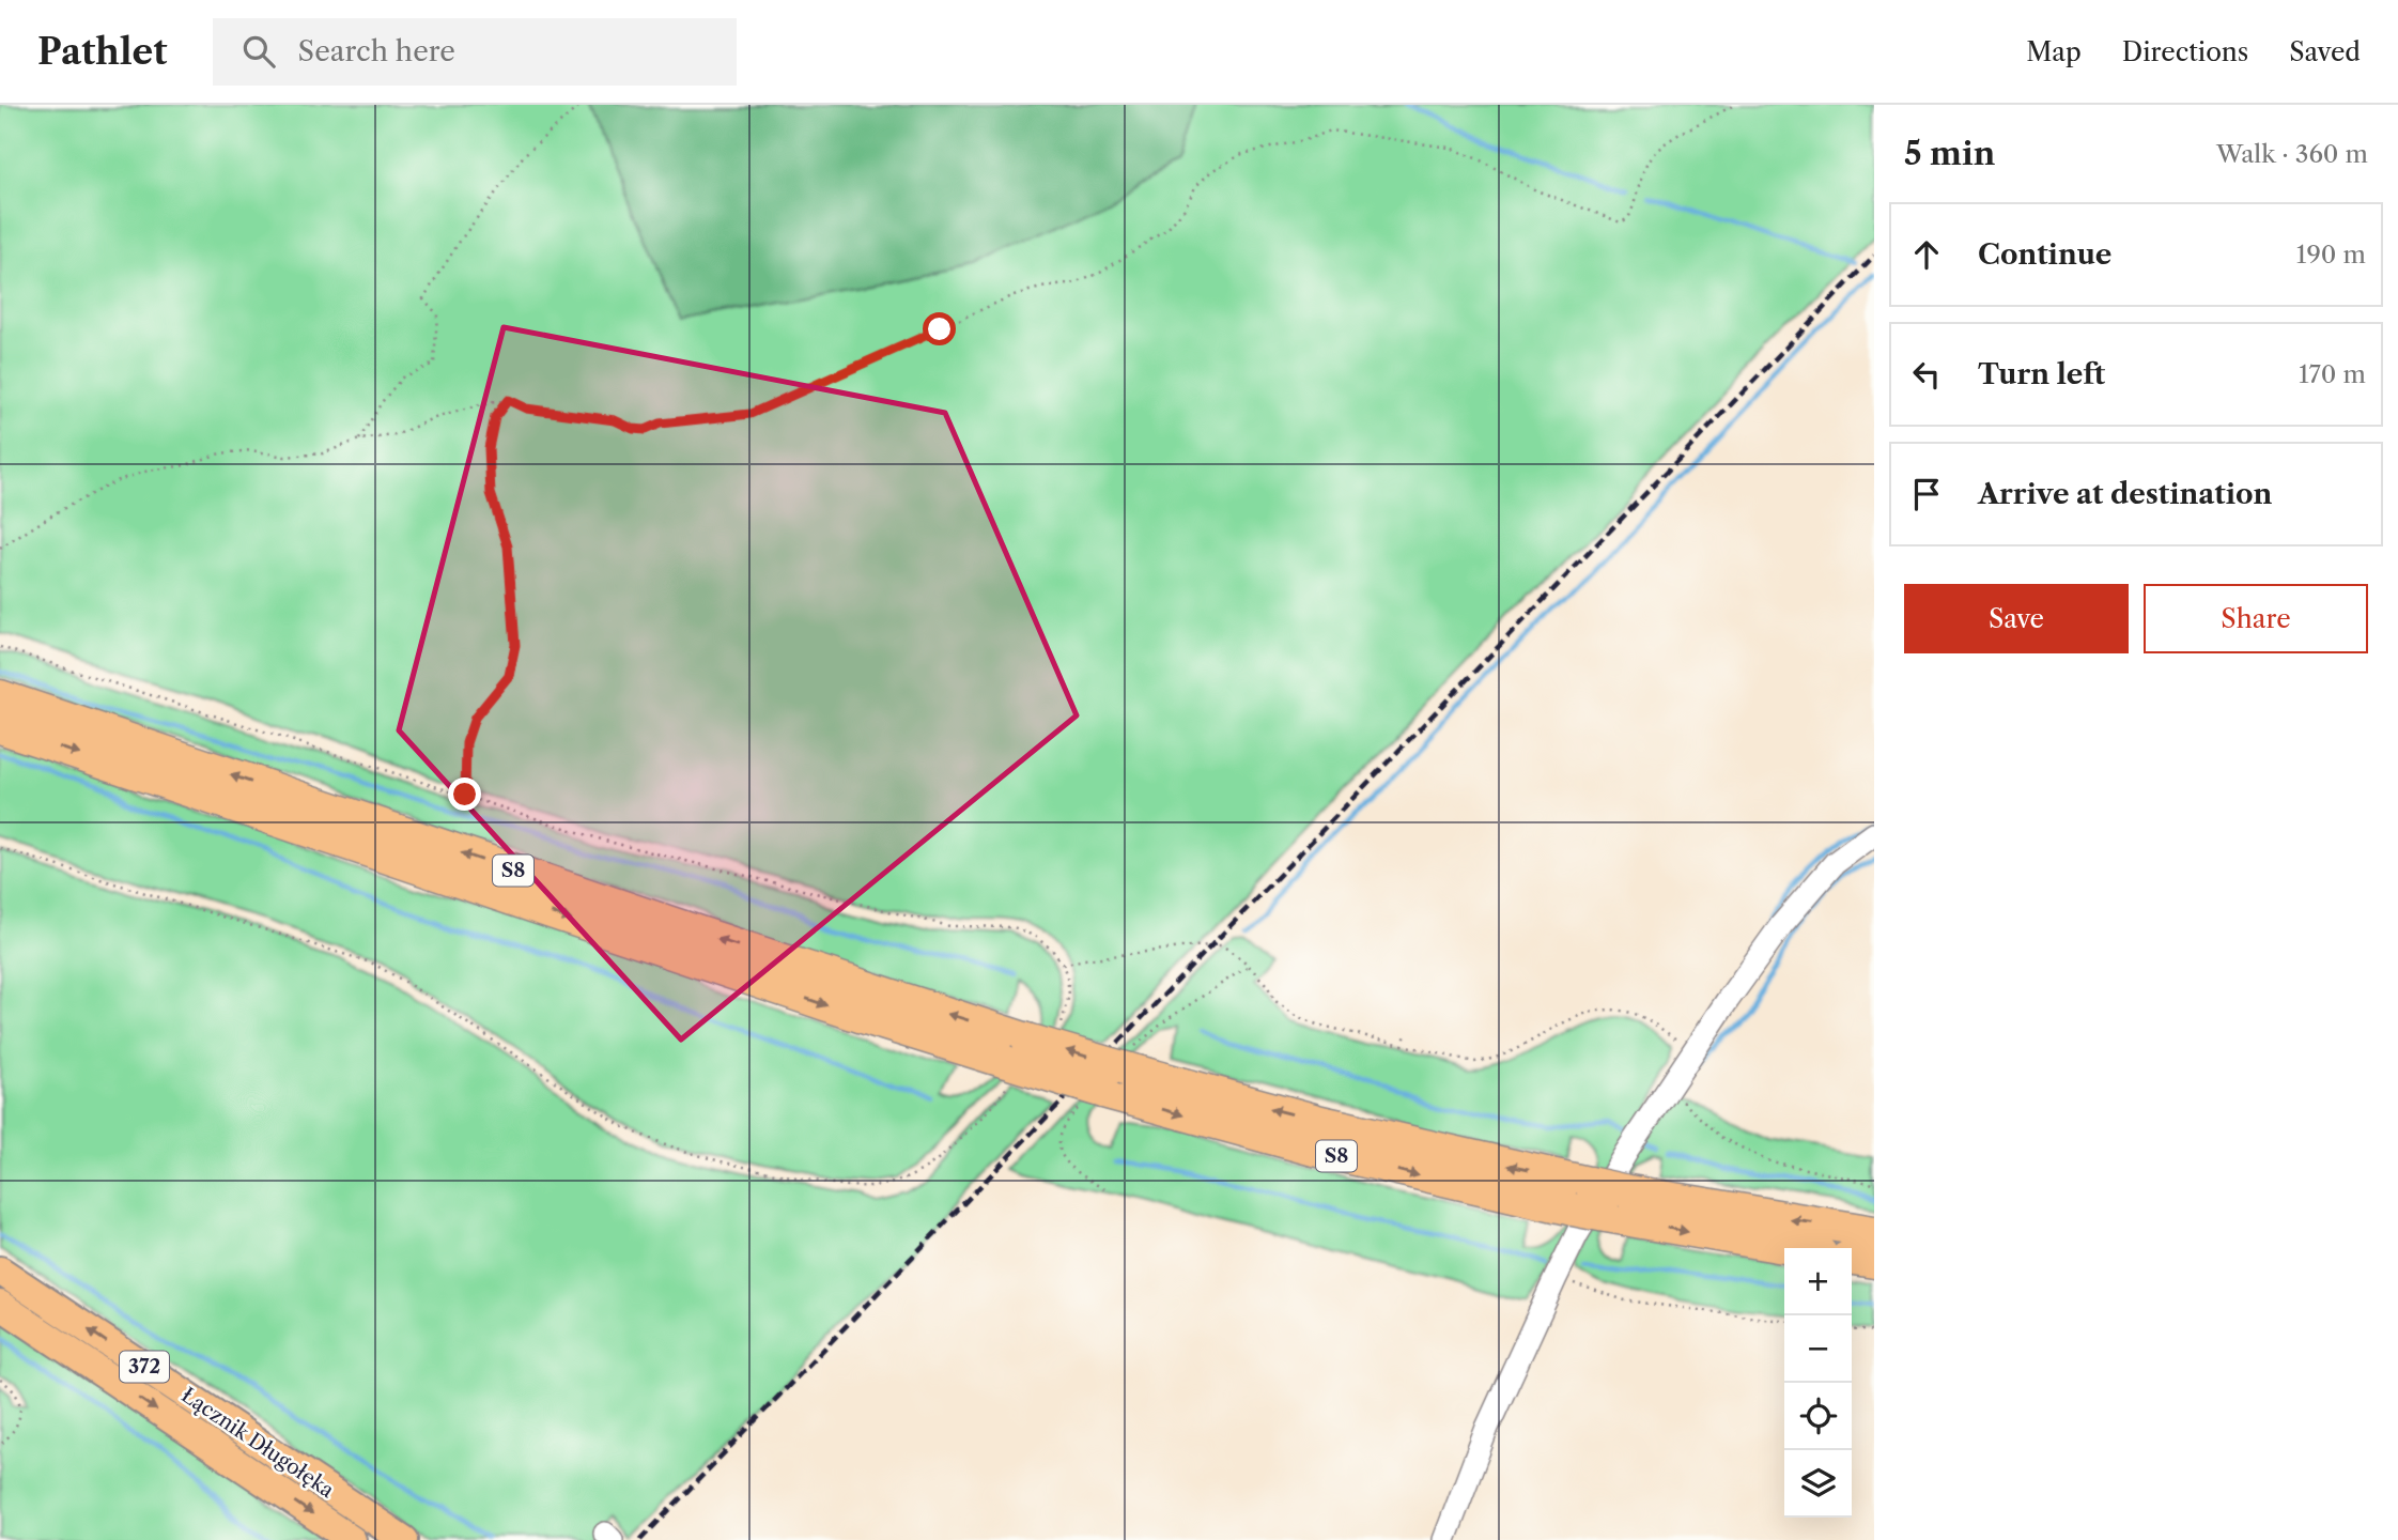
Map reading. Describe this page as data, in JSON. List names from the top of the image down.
{
  "streets": {
    "highway": ["S8"],
    "main road": ["372", "Łącznik Długołęka"]
  },
  "page": {
    "header": "Pathlet",
    "search": "Search here",
    "nav": ["Map", "Directions", "Saved"],
    "heading": ["5 min", "Walk · 360 m"],
    "list": [
      ["Continue", "190 m"],
      ["Turn left", "170 m"],
      "Arrive at destination"
    ],
    "buttons": ["Save", "Share"],
    "map_buttons": ["+", "−"]
  }
}
